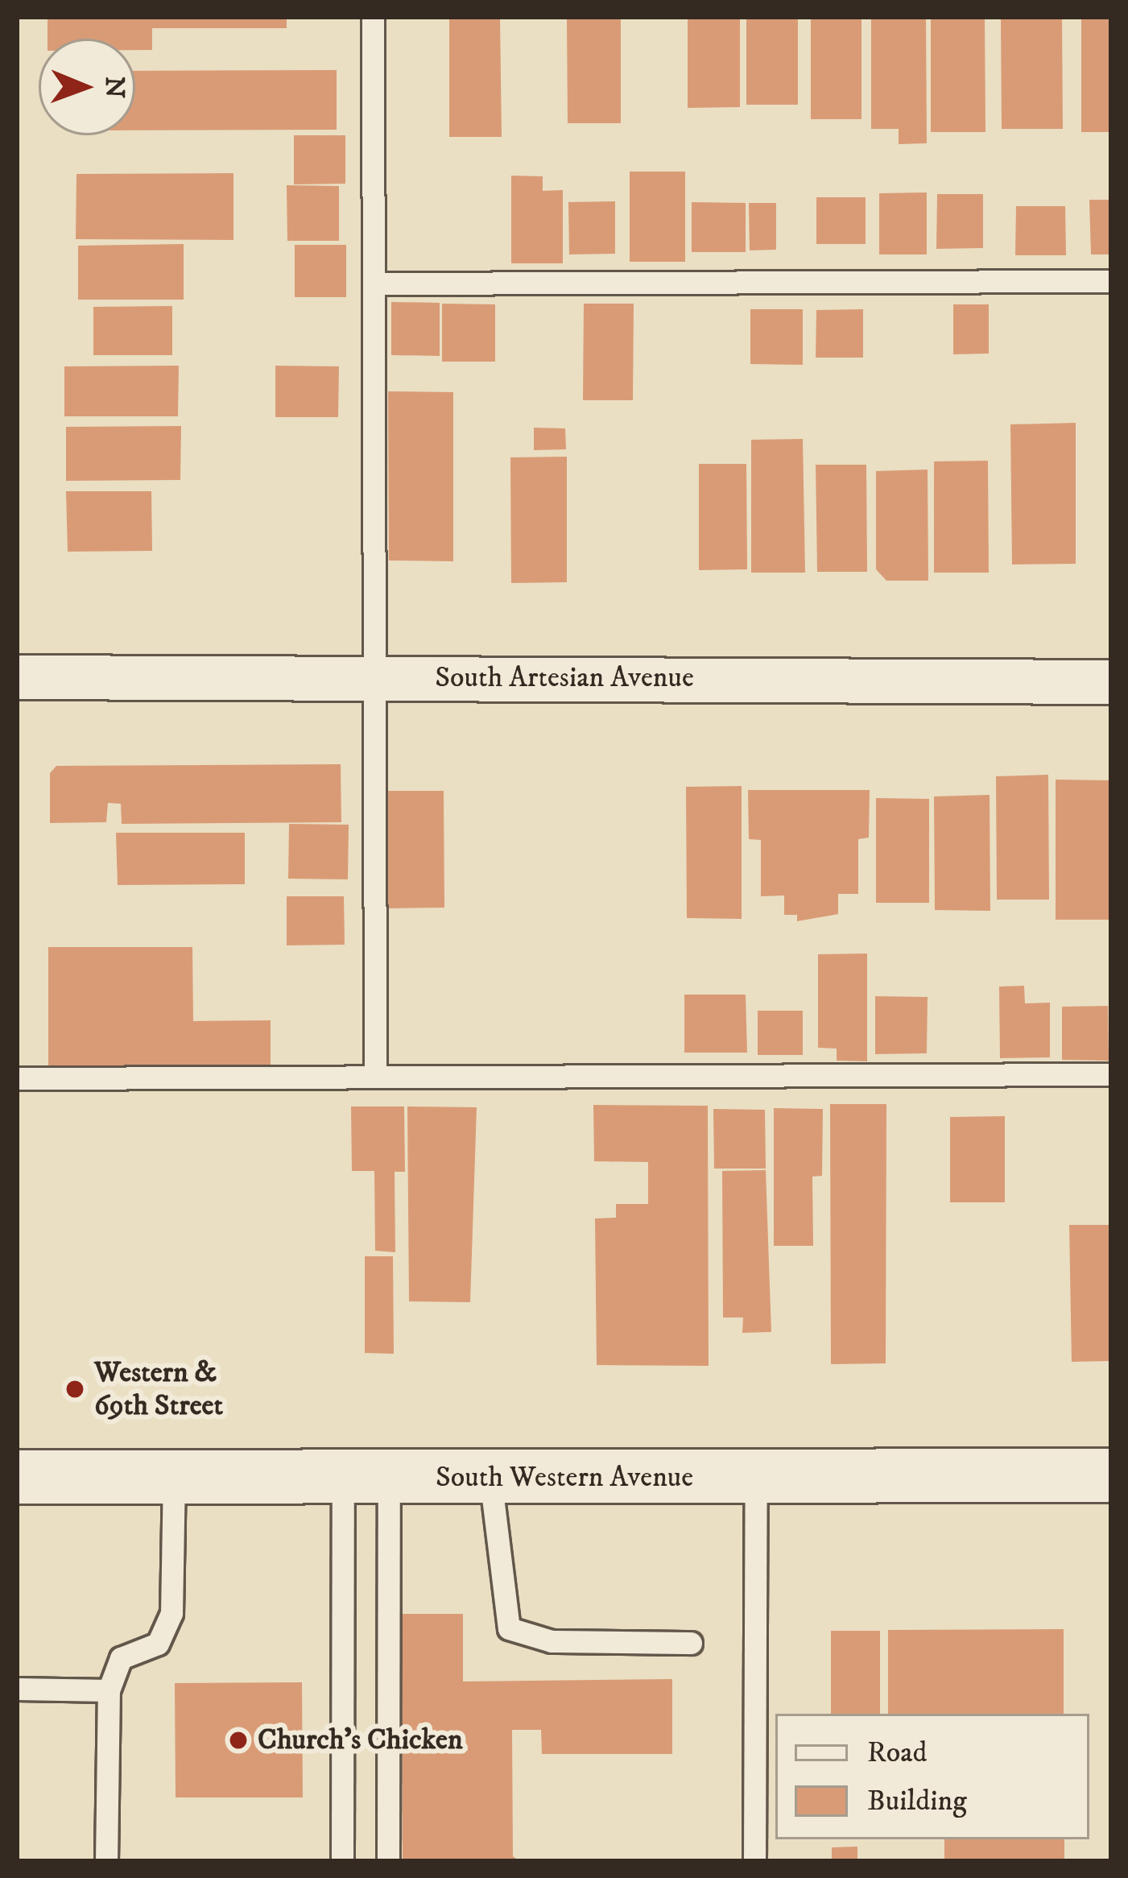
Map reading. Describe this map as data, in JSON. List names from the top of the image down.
{
  "streets": {
    "main road": ["South Western Avenue"],
    "street": ["South Artesian Avenue"]
  },
  "places": ["Western & 69th Street", "Church's Chicken"],
  "legend": ["Road", "Building"],
  "north": "right"
}
